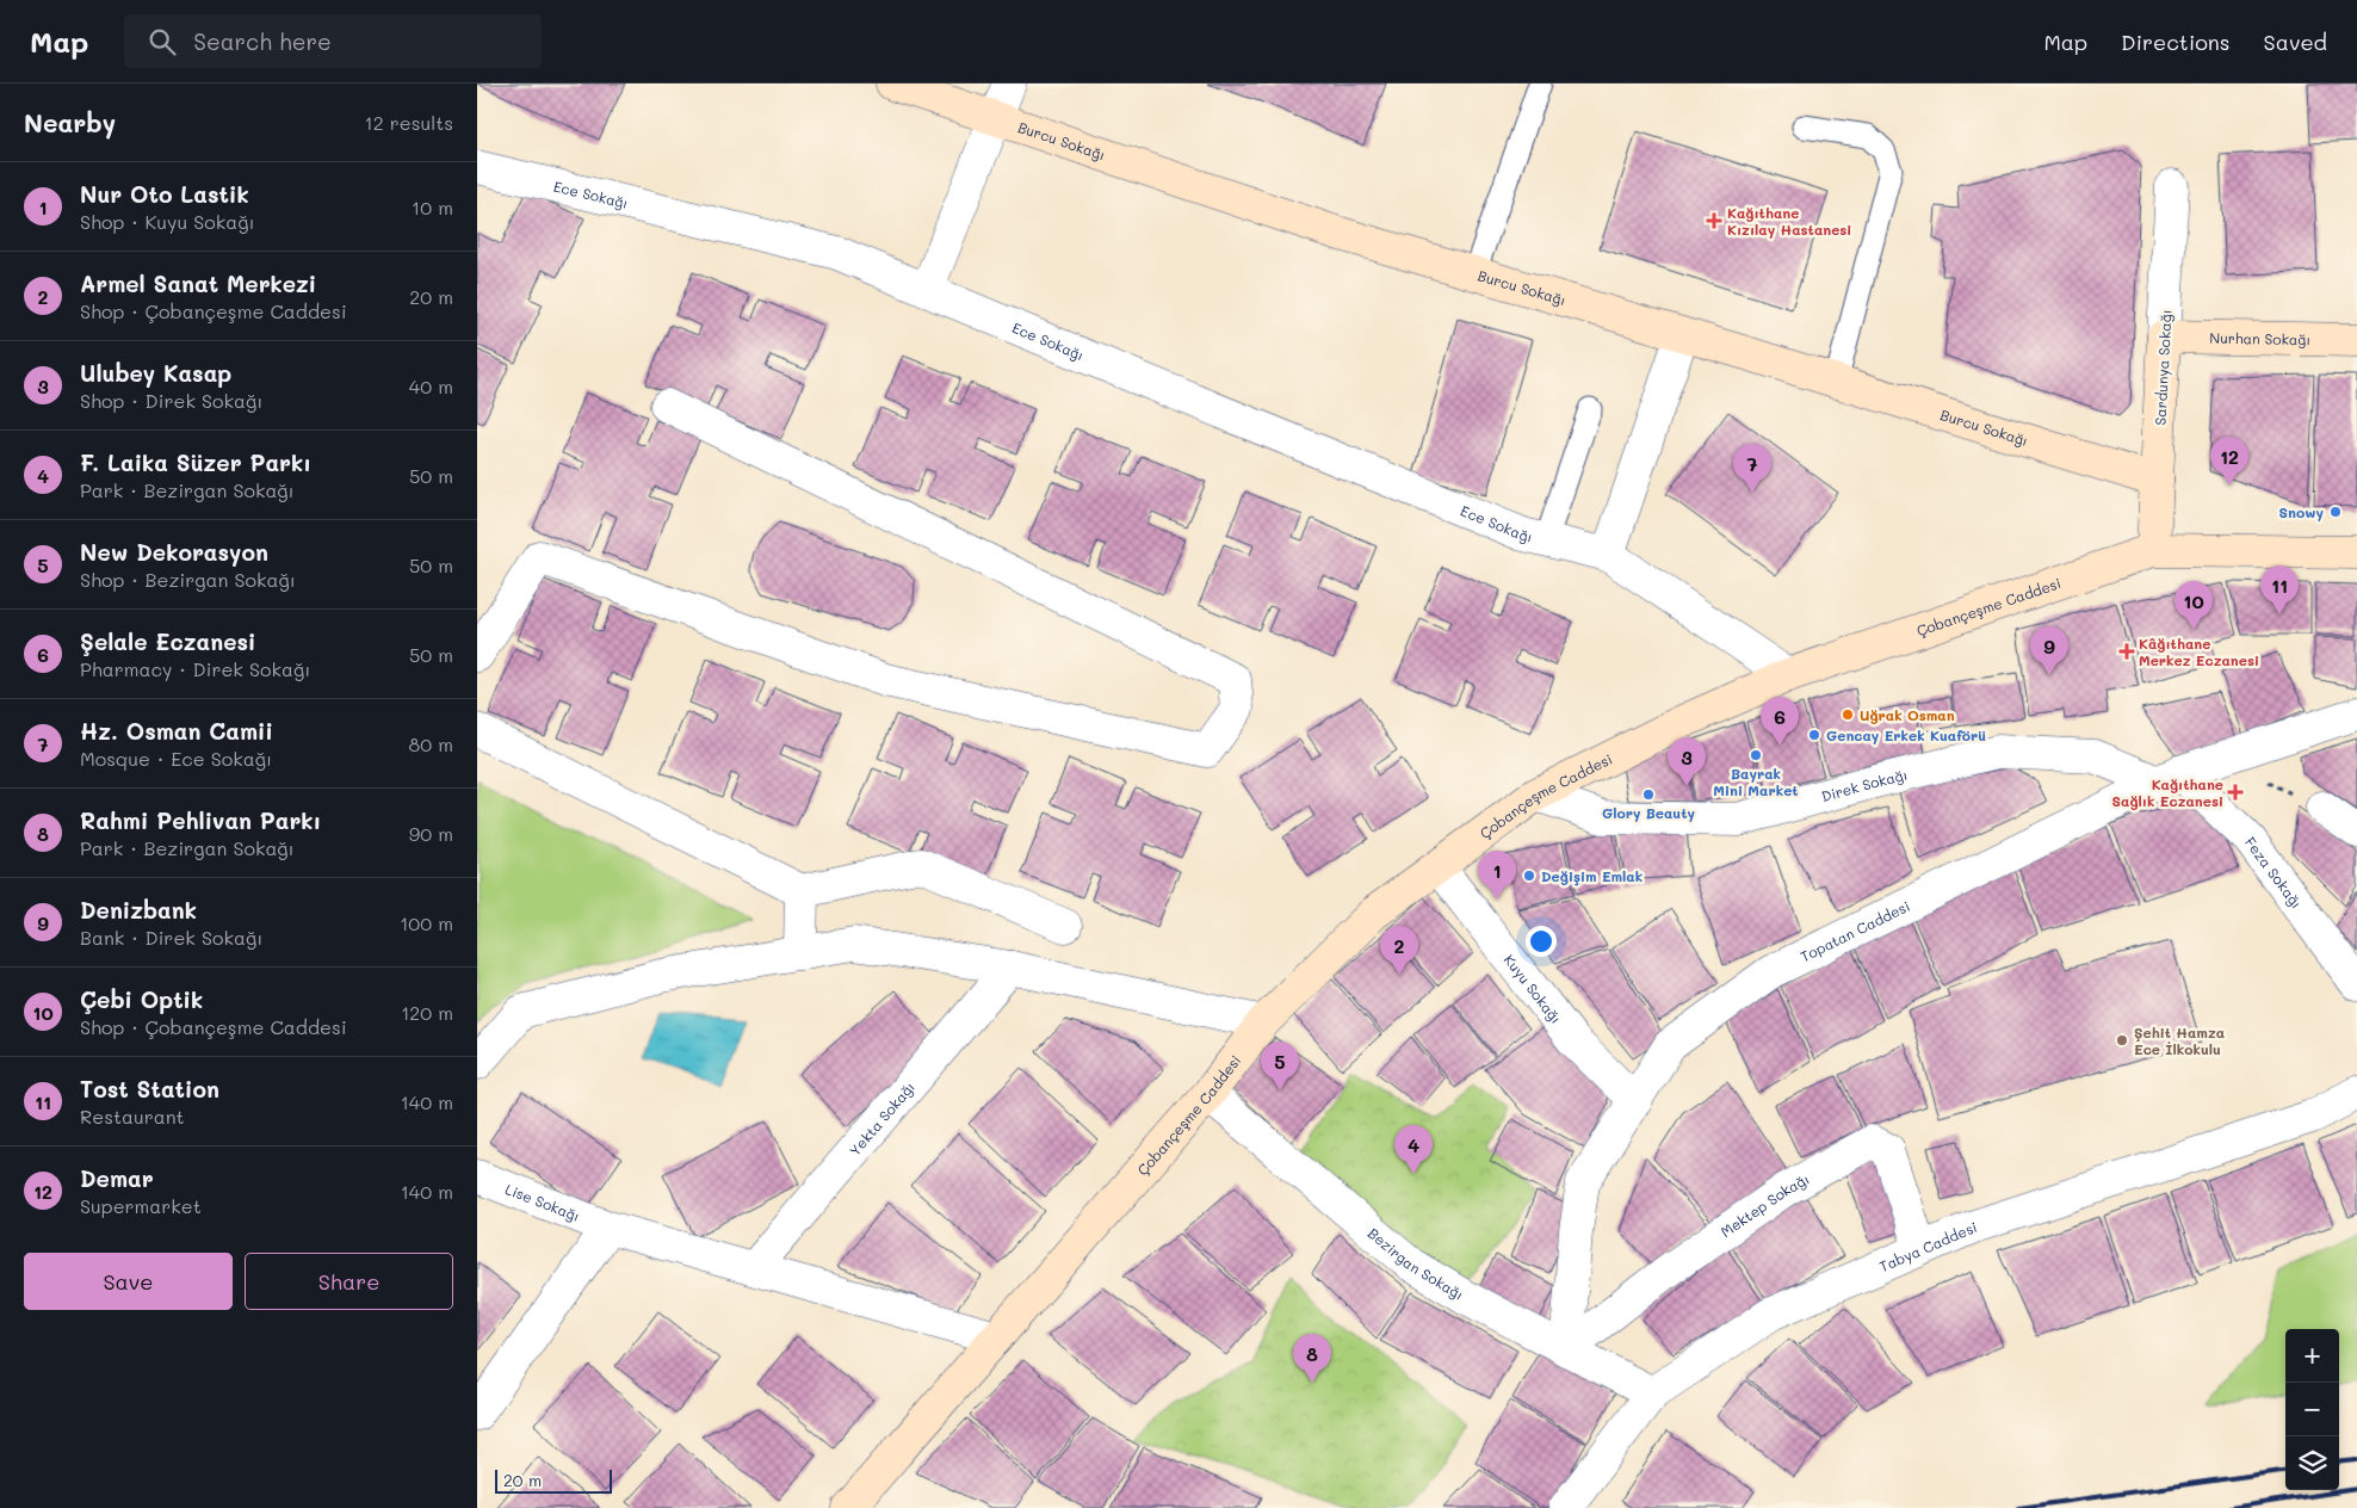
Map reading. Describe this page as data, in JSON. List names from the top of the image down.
{
  "streets": {
    "street": [
      "Burcu Sokağı",
      "Ece Sokağı",
      "Nurhan Sokağı",
      "Sardunya Sokağı",
      "Çobançeşme Caddesi",
      "Direk Sokağı",
      "Feza Sokağı",
      "Topatan Caddesi",
      "Kuyu Sokağı",
      "Yekta Sokağı",
      "Lise Sokağı",
      "Mektep Sokağı",
      "Tabya Caddesi",
      "Bezirgan Sokağı"
    ]
  },
  "crossings": [
    ["Burcu Sokağı", "Sardunya Sokağı"],
    ["Ece Sokağı", "Çobançeşme Caddesi"],
    ["Nurhan Sokağı", "Sardunya Sokağı"],
    ["Sardunya Sokağı", "Çobançeşme Caddesi"],
    ["Çobançeşme Caddesi", "Direk Sokağı"],
    ["Çobançeşme Caddesi", "Kuyu Sokağı"],
    ["Çobançeşme Caddesi", "Lise Sokağı"],
    ["Çobançeşme Caddesi", "Bezirgan Sokağı"],
    ["Direk Sokağı", "Feza Sokağı"],
    ["Direk Sokağı", "Topatan Caddesi"],
    ["Feza Sokağı", "Topatan Caddesi"],
    ["Topatan Caddesi", "Kuyu Sokağı"],
    ["Topatan Caddesi", "Mektep Sokağı"],
    ["Topatan Caddesi", "Bezirgan Sokağı"],
    ["Yekta Sokağı", "Lise Sokağı"],
    ["Mektep Sokağı", "Tabya Caddesi"],
    ["Mektep Sokağı", "Bezirgan Sokağı"],
    ["Tabya Caddesi", "Bezirgan Sokağı"]
  ],
  "places": {
    "health": ["Kağıthane Kızılay Hastanesi", "Kâğıthane Merkez Eczanesi", "Kağıthane Sağlık Eczanesi"],
    "other": [
      "Snowy",
      "Uğrak Osman",
      "Gencay Erkek Kuaförü",
      "Bayrak Mini Market",
      "Glory Beauty",
      "Değişim Emlak",
      "Şehit Hamza Ece İlkokulu"
    ]
  },
  "scale_bar": "20 m",
  "page": {
    "header": "Map",
    "search": "Search here",
    "nav": ["Map", "Directions", "Saved"],
    "heading": ["Nearby", "12 results"],
    "list": [
      {
        "mark": "1",
        "name": "Nur Oto Lastik",
        "note": "Shop · Kuyu Sokağı",
        "value": "10 m"
      },
      {
        "mark": "2",
        "name": "Armel Sanat Merkezi",
        "note": "Shop · Çobançeşme Caddesi",
        "value": "20 m"
      },
      {
        "mark": "3",
        "name": "Ulubey Kasap",
        "note": "Shop · Direk Sokağı",
        "value": "40 m"
      },
      {
        "mark": "4",
        "name": "F. Laika Süzer Parkı",
        "note": "Park · Bezirgan Sokağı",
        "value": "50 m"
      },
      {
        "mark": "5",
        "name": "New Dekorasyon",
        "note": "Shop · Bezirgan Sokağı",
        "value": "50 m"
      },
      {
        "mark": "6",
        "name": "Şelale Eczanesi",
        "note": "Pharmacy · Direk Sokağı",
        "value": "50 m"
      },
      {
        "mark": "7",
        "name": "Hz. Osman Camii",
        "note": "Mosque · Ece Sokağı",
        "value": "80 m"
      },
      {
        "mark": "8",
        "name": "Rahmi Pehlivan Parkı",
        "note": "Park · Bezirgan Sokağı",
        "value": "90 m"
      },
      {
        "mark": "9",
        "name": "Denizbank",
        "note": "Bank · Direk Sokağı",
        "value": "100 m"
      },
      {
        "mark": "10",
        "name": "Çebi Optik",
        "note": "Shop · Çobançeşme Caddesi",
        "value": "120 m"
      },
      {
        "mark": "11",
        "name": "Tost Station",
        "note": "Restaurant",
        "value": "140 m"
      },
      {
        "mark": "12",
        "name": "Demar",
        "note": "Supermarket",
        "value": "140 m"
      }
    ],
    "pins": [
      "12",
      "7",
      "11",
      "10",
      "9",
      "6",
      "3",
      "1",
      "2",
      "5",
      "4",
      "8"
    ],
    "buttons": ["Save", "Share"],
    "map_buttons": ["+", "−"],
    "scale": "20 m"
  }
}
